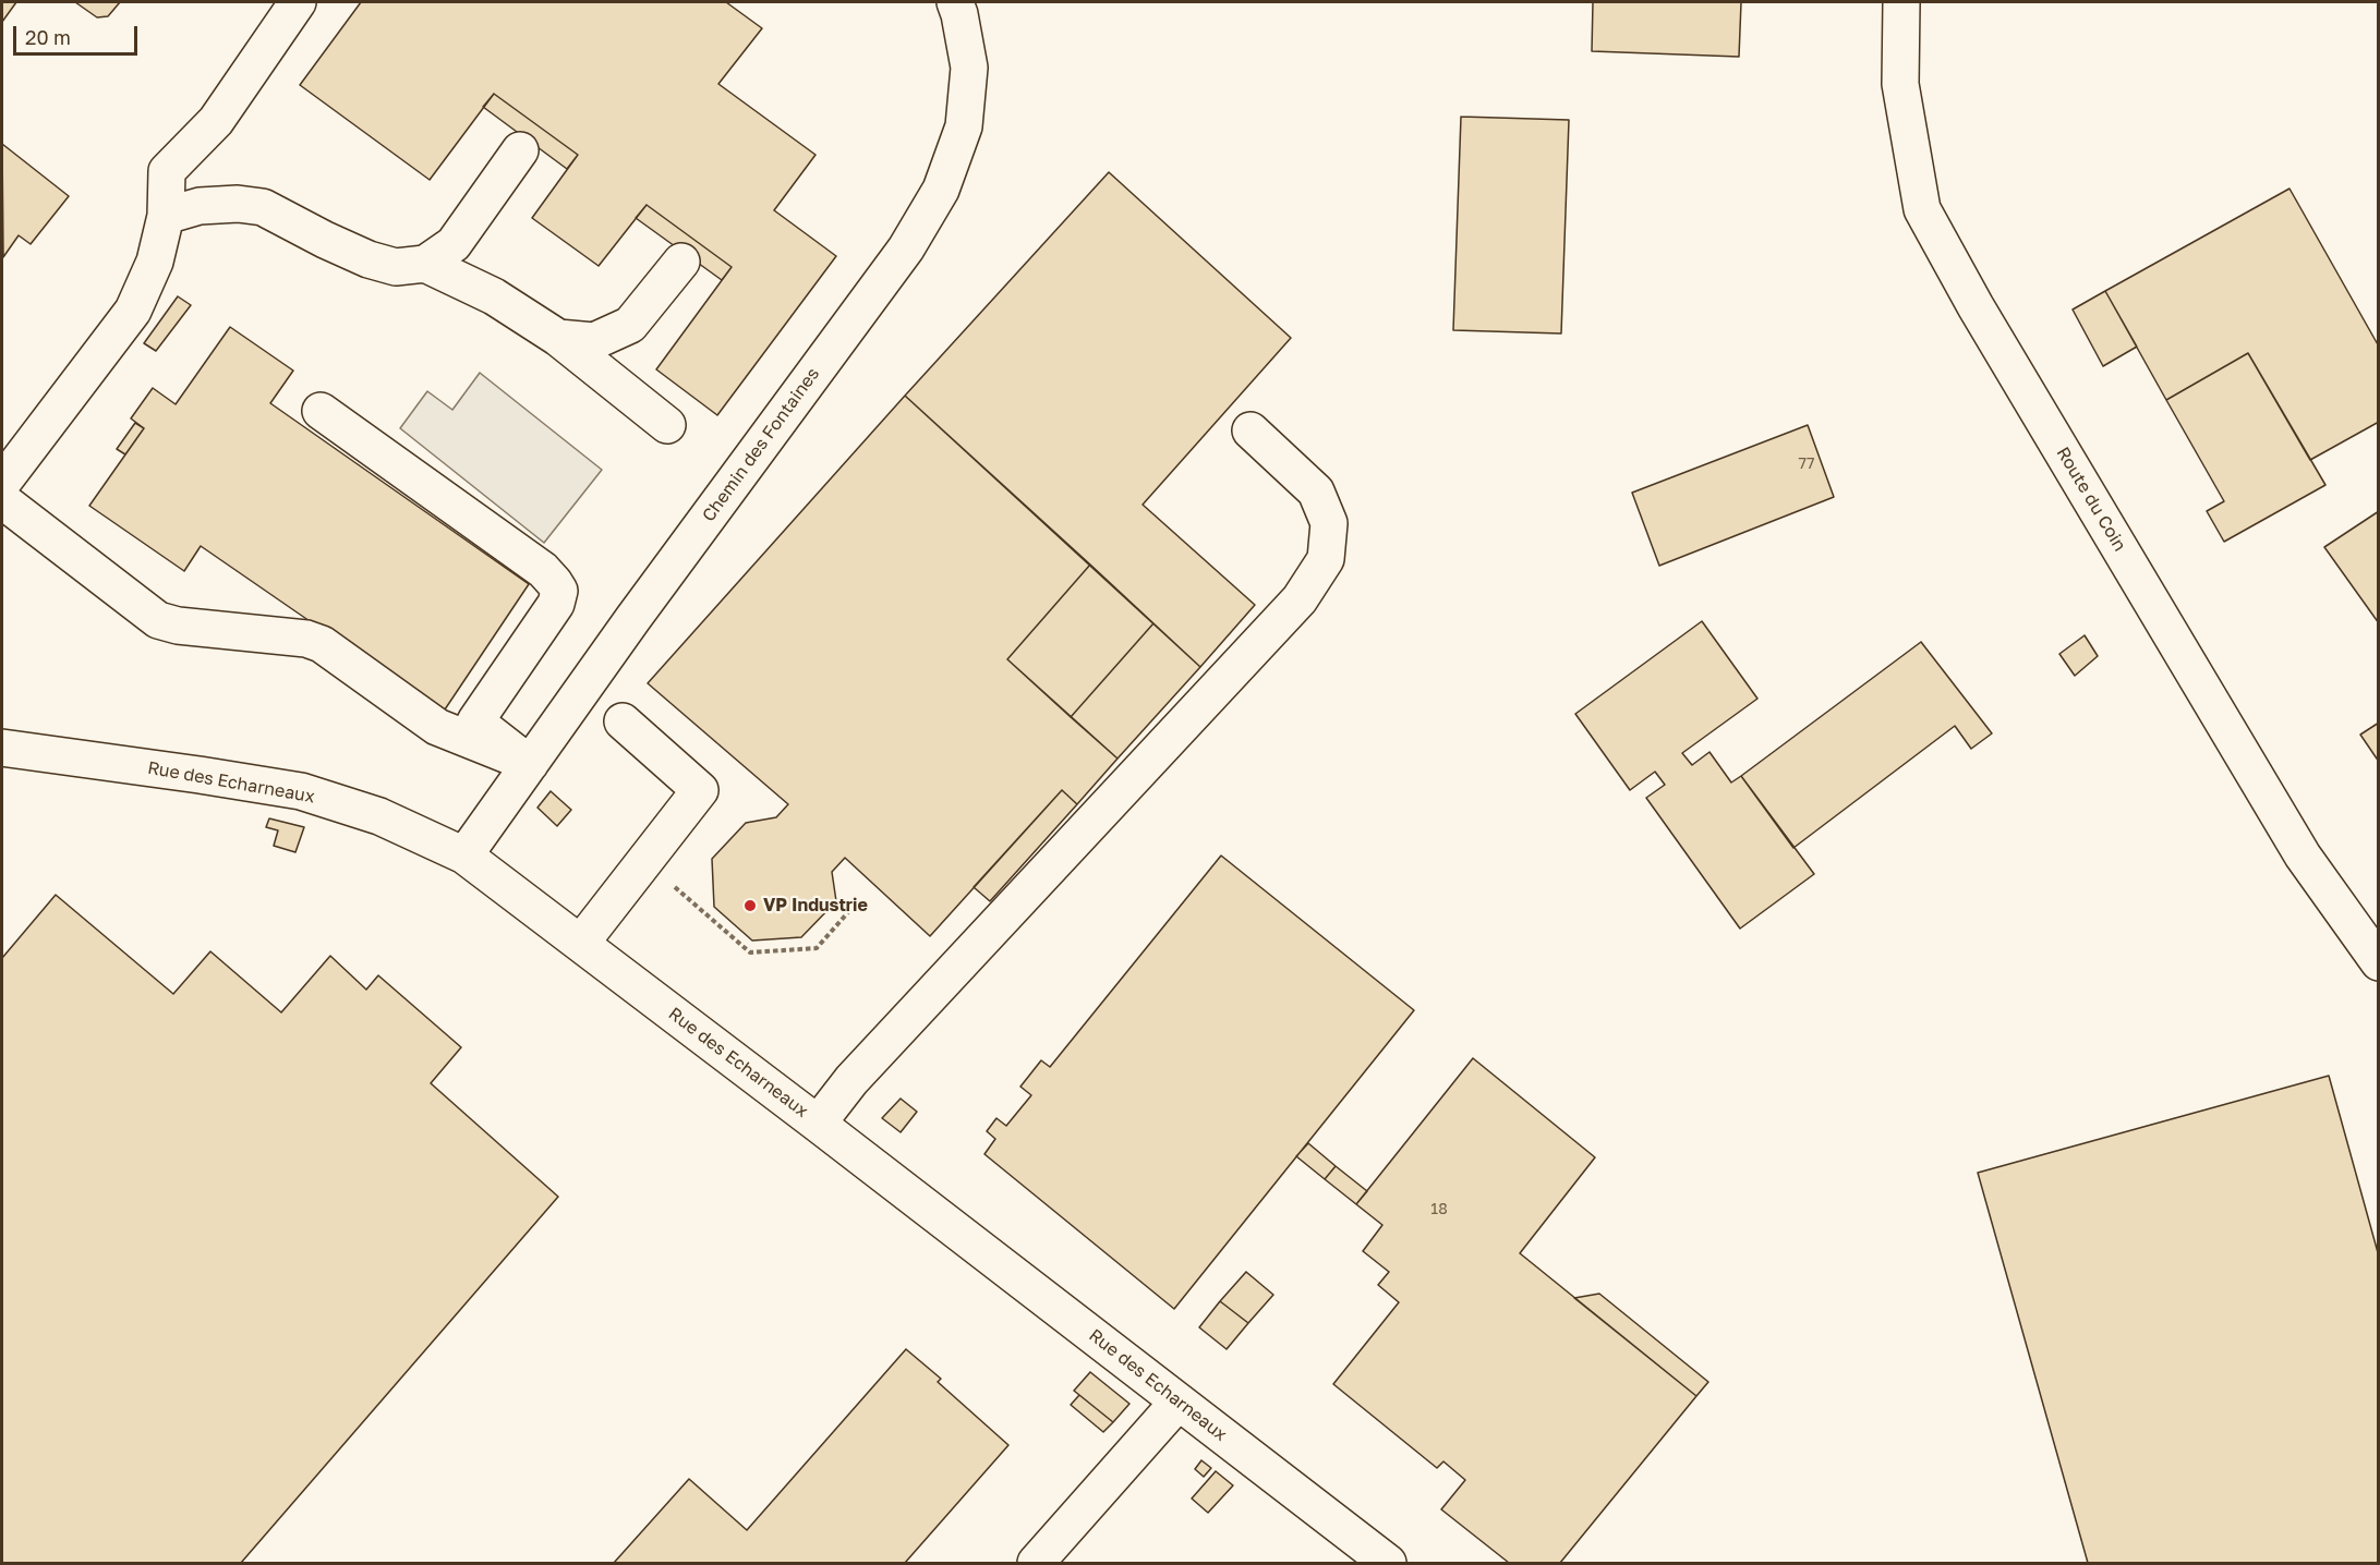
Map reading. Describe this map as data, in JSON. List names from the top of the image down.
{
  "streets": {
    "street": ["Chemin des Fontaines", "Route du Coin", "Rue des Echarneaux"]
  },
  "crossings": [
    ["Chemin des Fontaines", "Rue des Echarneaux"]
  ],
  "places": ["VP Industrie"],
  "house_numbers": ["77", "18"],
  "scale_bar": "20 m"
}
